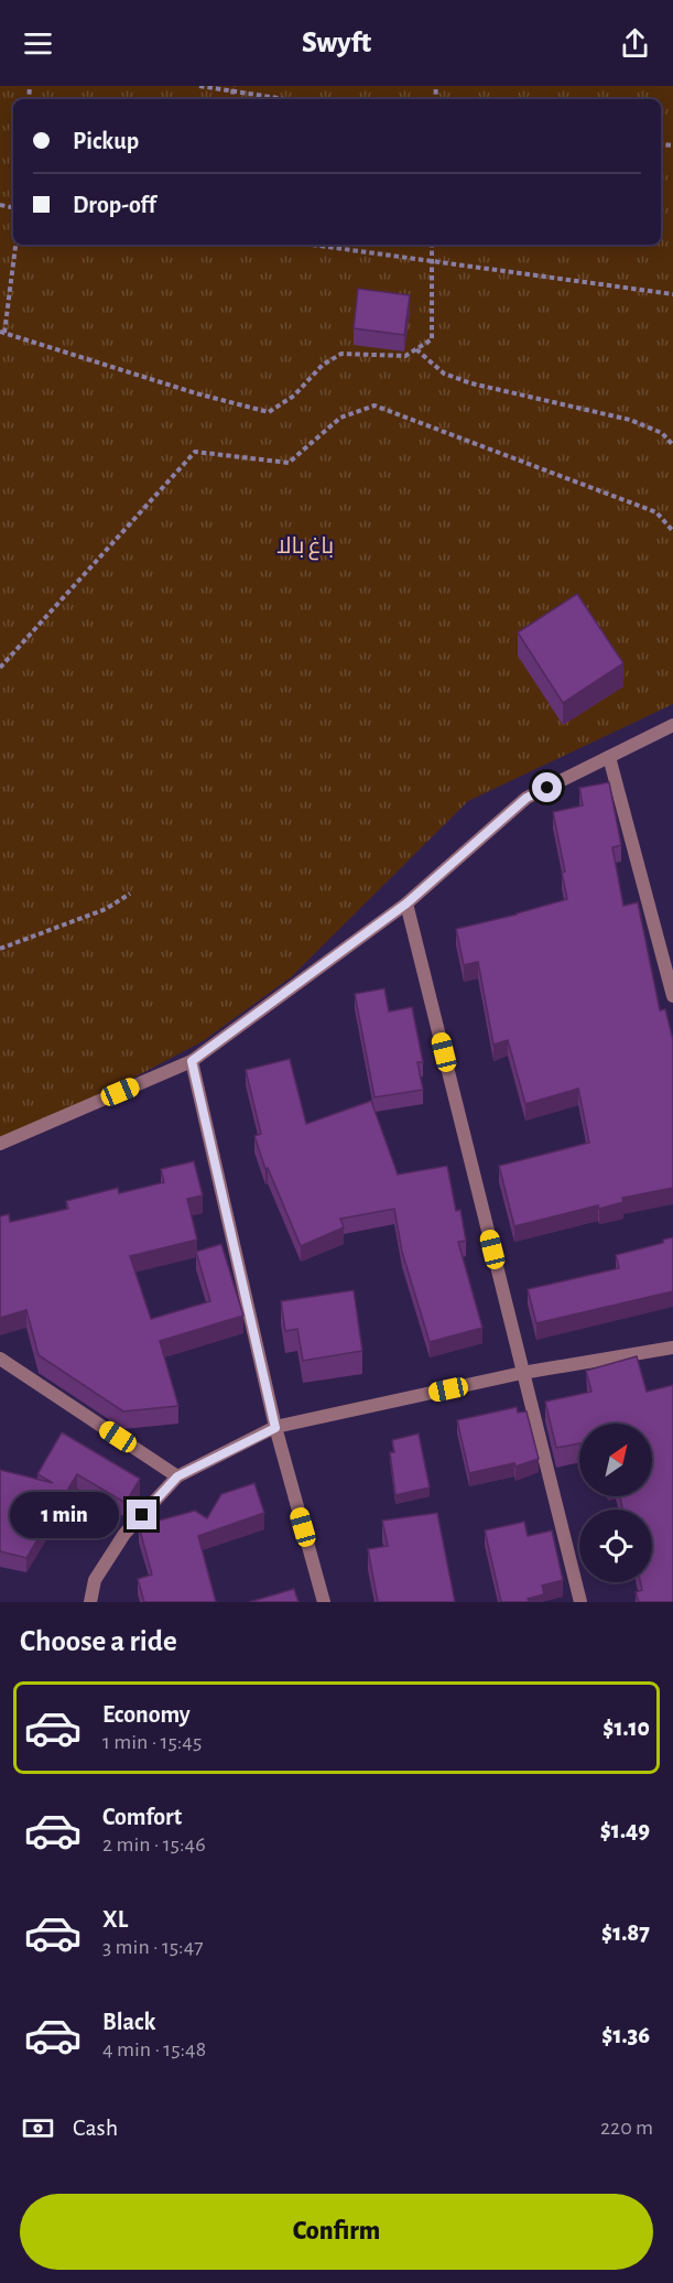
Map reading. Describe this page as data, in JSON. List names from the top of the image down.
{
  "parks": ["باغ بالا"],
  "north": "top right",
  "page": {
    "header": "Swyft",
    "banner": ["Pickup", "Drop-off"],
    "bubble": "1 min",
    "heading": "Choose a ride",
    "list": [
      {
        "name": "Economy",
        "note": "1 min · 15:45",
        "value": "$1.10"
      },
      {
        "name": "Comfort",
        "note": "2 min · 15:46",
        "value": "$1.49"
      },
      {
        "name": "XL",
        "note": "3 min · 15:47",
        "value": "$1.87"
      },
      {
        "name": "Black",
        "note": "4 min · 15:48",
        "value": "$1.36"
      }
    ],
    "pay": ["Cash", "220 m"],
    "buttons": "Confirm"
  }
}
